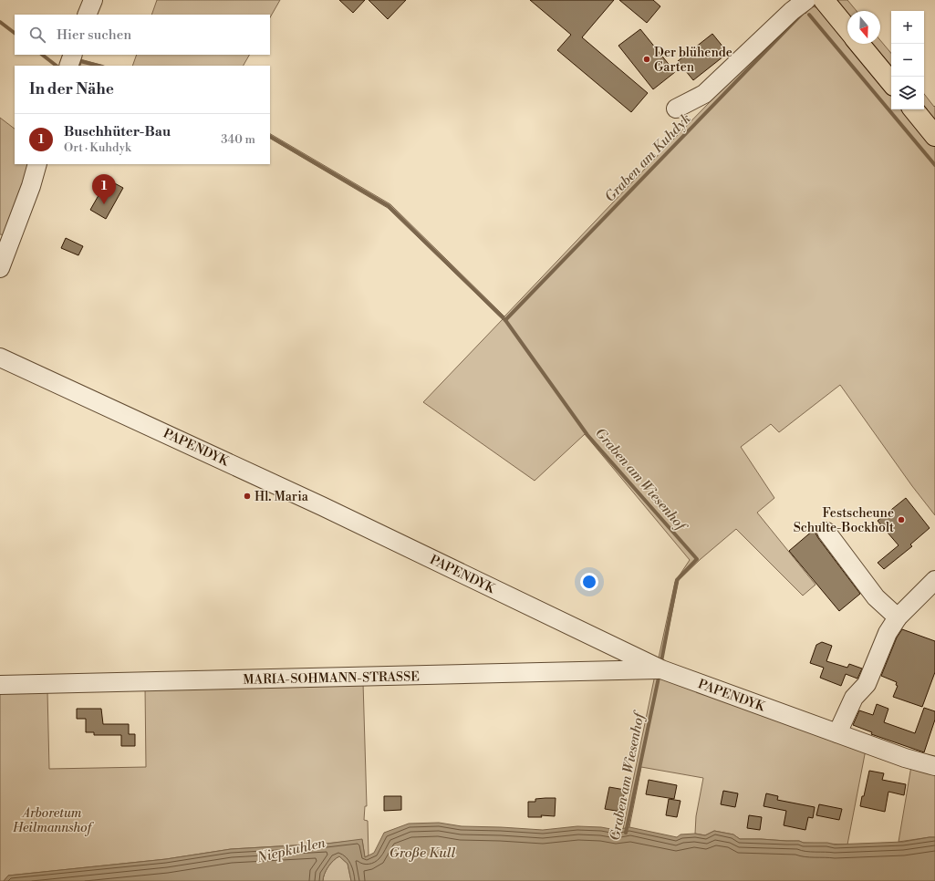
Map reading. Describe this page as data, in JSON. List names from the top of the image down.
{
  "streets": {
    "street": ["PAPENDYK", "MARIA-SOHMANN-STRASSE"]
  },
  "crossings": [
    ["PAPENDYK", "MARIA-SOHMANN-STRASSE"]
  ],
  "water": [
    "Graben am Kuhdyk",
    "Graben am Wiesenhof",
    "Niepkuhlen",
    "Große Kull"
  ],
  "parks": ["Arboretum Heilmannshof"],
  "places": ["Der blühende Garten", "Hl. Maria", "Festscheune Schulte-Bockholt"],
  "north": "bottom",
  "page": {
    "map_buttons": ["+", "−"],
    "search": "Hier suchen",
    "heading": "In der Nähe",
    "list": [
      {
        "mark": "1",
        "name": "Buschhüter-Bau",
        "note": "Ort · Kuhdyk",
        "value": "340 m"
      }
    ],
    "pins": "1"
  }
}
